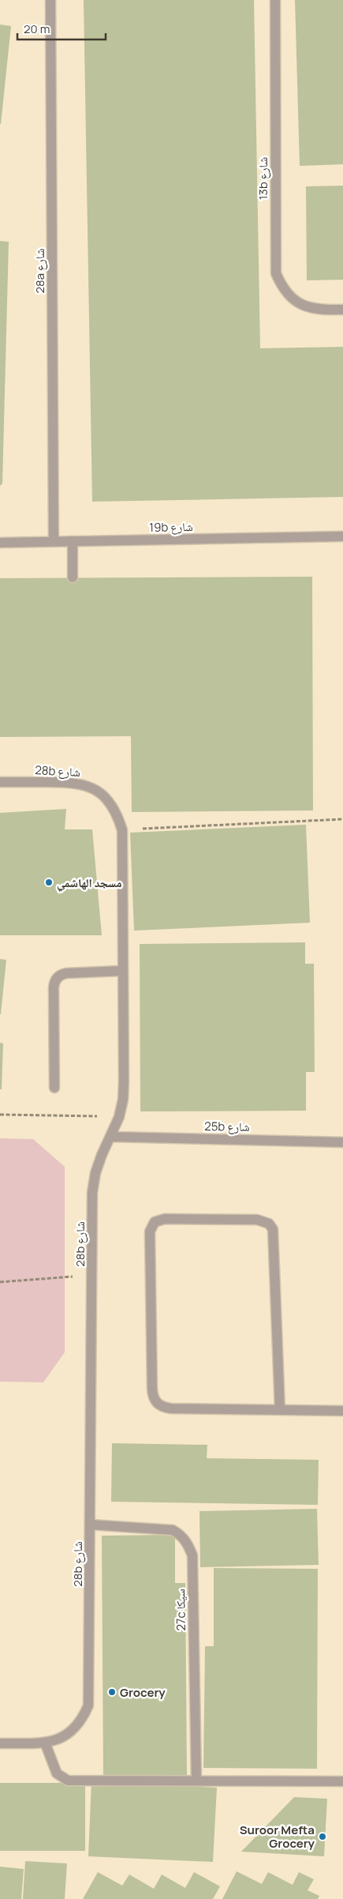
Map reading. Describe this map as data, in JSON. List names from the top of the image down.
{
  "streets": {
    "street": [
      "13b شارع",
      "28a شارع",
      "19b شارع",
      "28b شارع",
      "25b شارع",
      "27c سيكا"
    ]
  },
  "crossings": [
    ["28a شارع", "19b شارع"],
    ["28b شارع", "25b شارع"],
    ["28b شارع", "27c سيكا"]
  ],
  "places": ["مسجد الهاشمي", "Grocery", "Suroor Mefta Grocery"],
  "scale_bar": "20 m"
}
